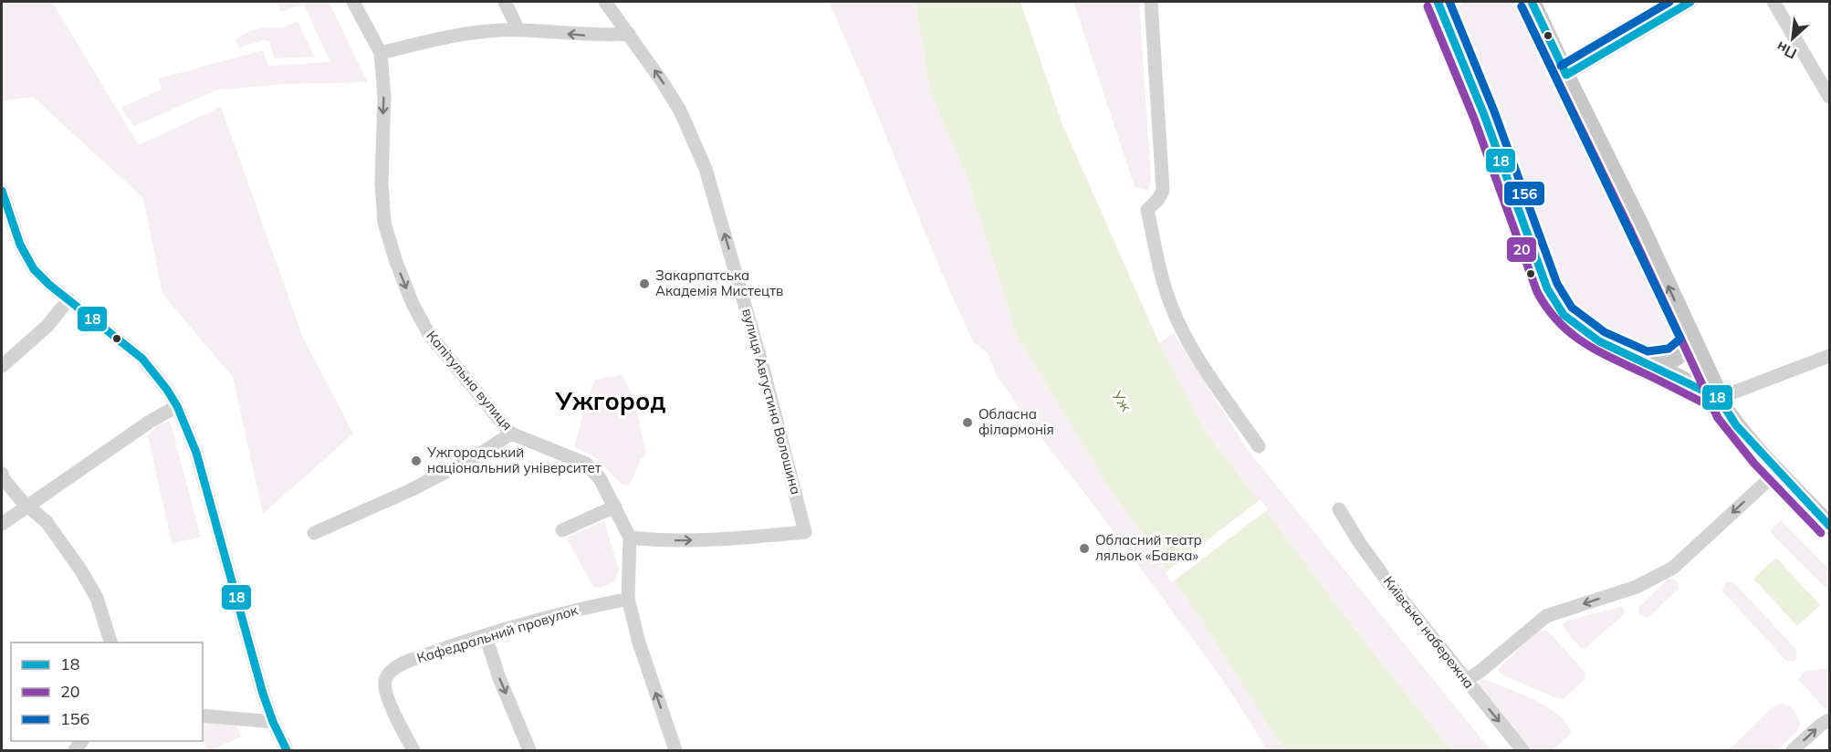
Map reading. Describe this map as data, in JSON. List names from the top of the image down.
{
  "streets": {
    "street": [
      "Капітульна вулиця",
      "вулиця Августина Волошина",
      "Київська набережна",
      "Кафедральний провулок"
    ]
  },
  "crossings": [
    ["Капітульна вулиця", "вулиця Августина Волошина"]
  ],
  "one_way": ["Капітульна вулиця"],
  "districts": ["Ужгород"],
  "water": ["Уж"],
  "places": [
    "Закарпатська Академія Мистецтв",
    "Обласна філармонія",
    "Ужгородський національний університет",
    "Обласний театр ляльок «Бавка»"
  ],
  "lines": ["transit line 18", "transit line 156", "transit line 20"],
  "legend": ["18", "20", "156"],
  "north": "bottom left"
}
